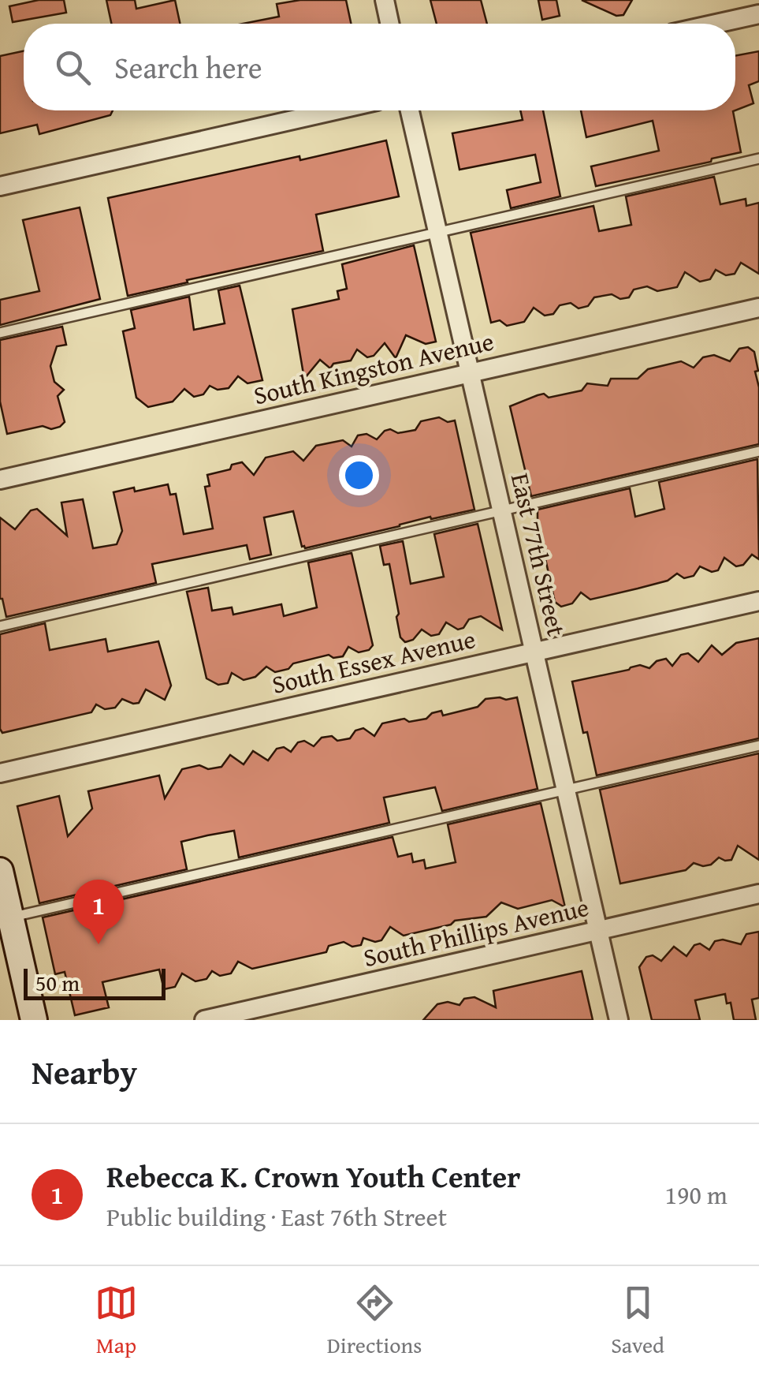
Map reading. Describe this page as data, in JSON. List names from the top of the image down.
{
  "streets": {
    "street": [
      "South Kingston Avenue",
      "East 77th Street",
      "South Essex Avenue",
      "South Phillips Avenue"
    ]
  },
  "crossings": [
    ["South Kingston Avenue", "East 77th Street"],
    ["East 77th Street", "South Essex Avenue"],
    ["East 77th Street", "South Phillips Avenue"]
  ],
  "scale_bar": "50 m",
  "page": {
    "search": "Search here",
    "pins": "1",
    "scale": "50 m",
    "heading": "Nearby",
    "list": [
      {
        "mark": "1",
        "name": "Rebecca K. Crown Youth Center",
        "note": "Public building · East 76th Street",
        "value": "190 m"
      }
    ],
    "nav": ["Map", "Directions", "Saved"]
  }
}
